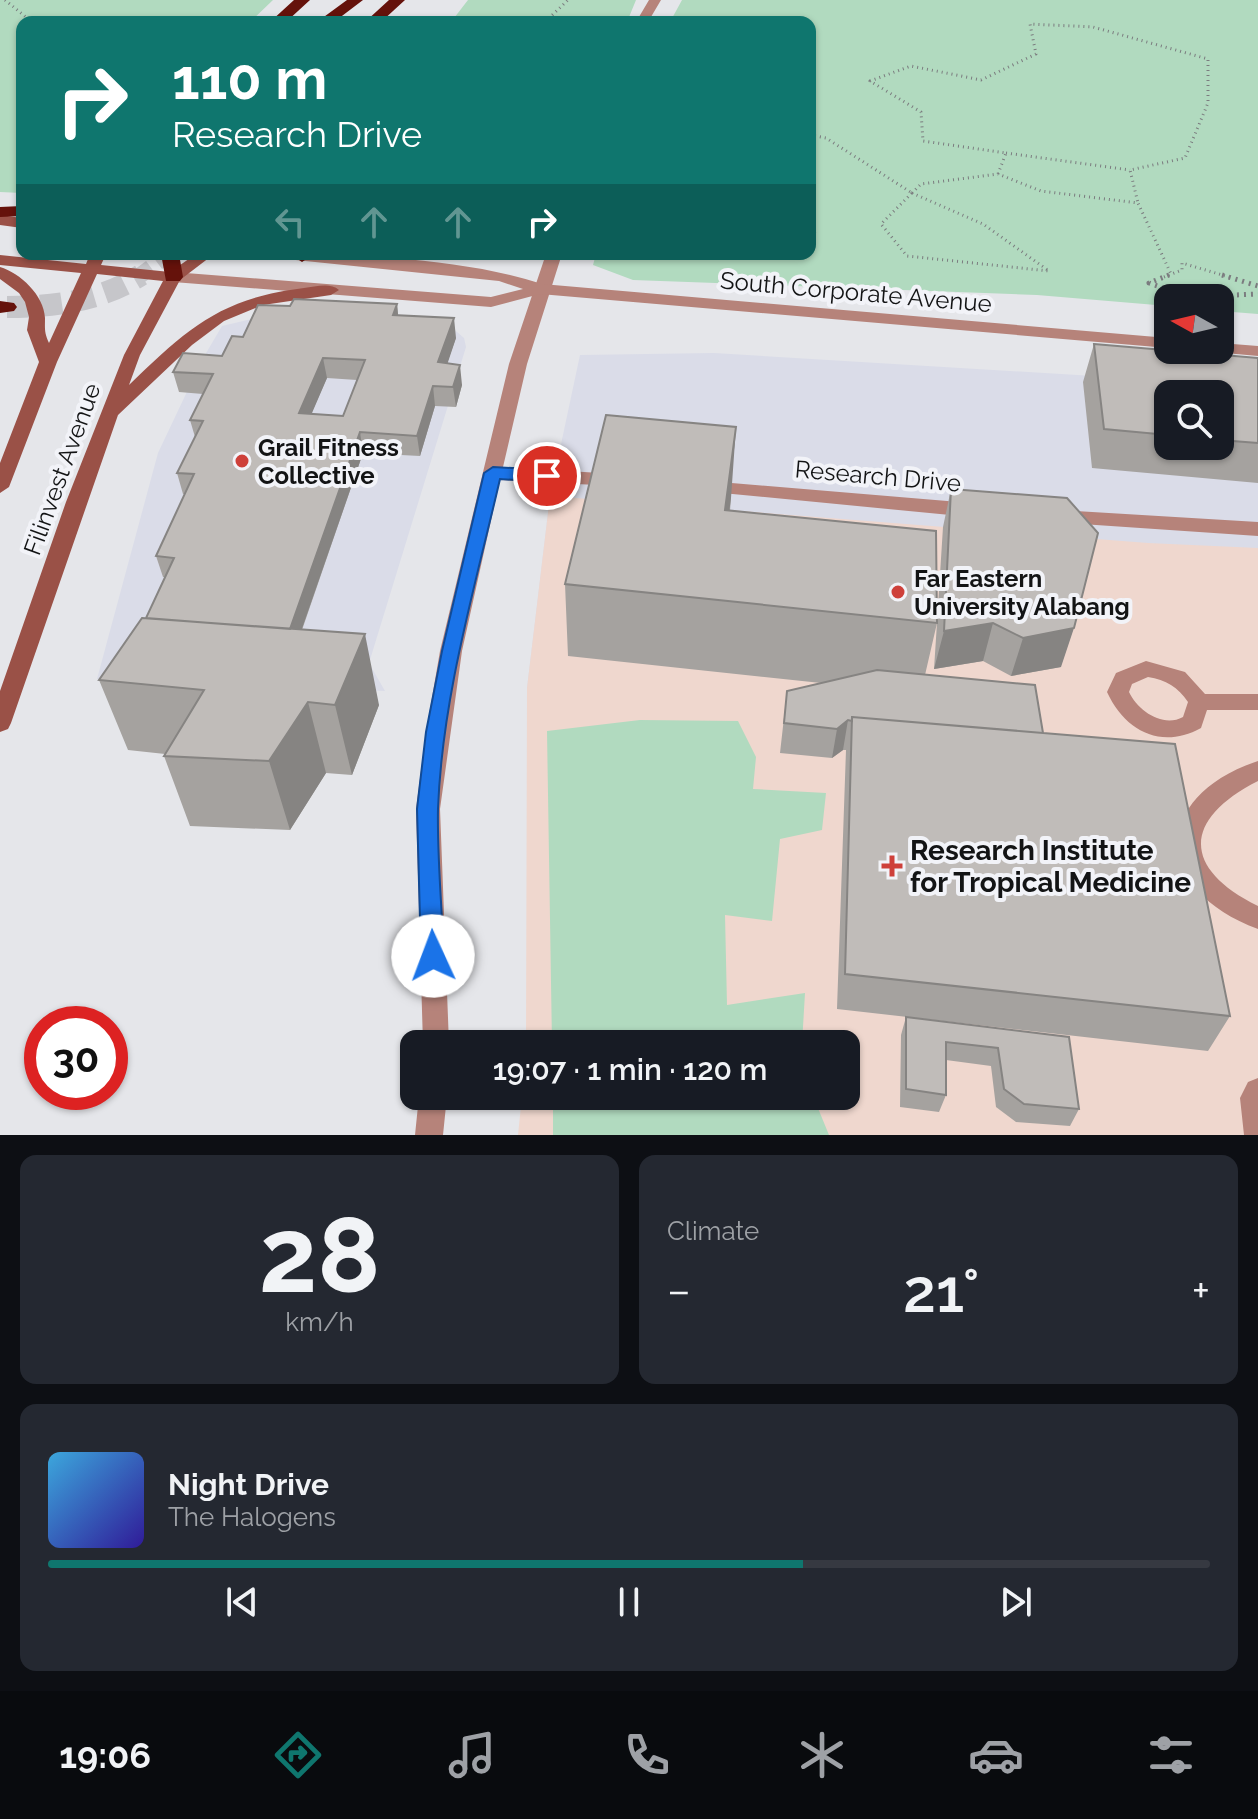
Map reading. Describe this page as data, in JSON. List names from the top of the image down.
{
  "streets": {
    "main road": ["Filinvest Avenue"],
    "street": ["South Corporate Avenue", "Research Drive"]
  },
  "places": {
    "other": ["Grail Fitness Collective", "Far Eastern University Alabang"],
    "health": ["Research Institute for Tropical Medicine"]
  },
  "north": "left",
  "page": {
    "turn": ["110 m", "Research Drive"],
    "limit": "30",
    "trip": "19:07 · 1 min · 120 m",
    "tile": [
      ["28", "km/h"],
      "Climate"
    ],
    "heat": ["−", "21°", "+"],
    "song": ["Night Drive", "The Halogens"],
    "tabs": "19:06"
  }
}
